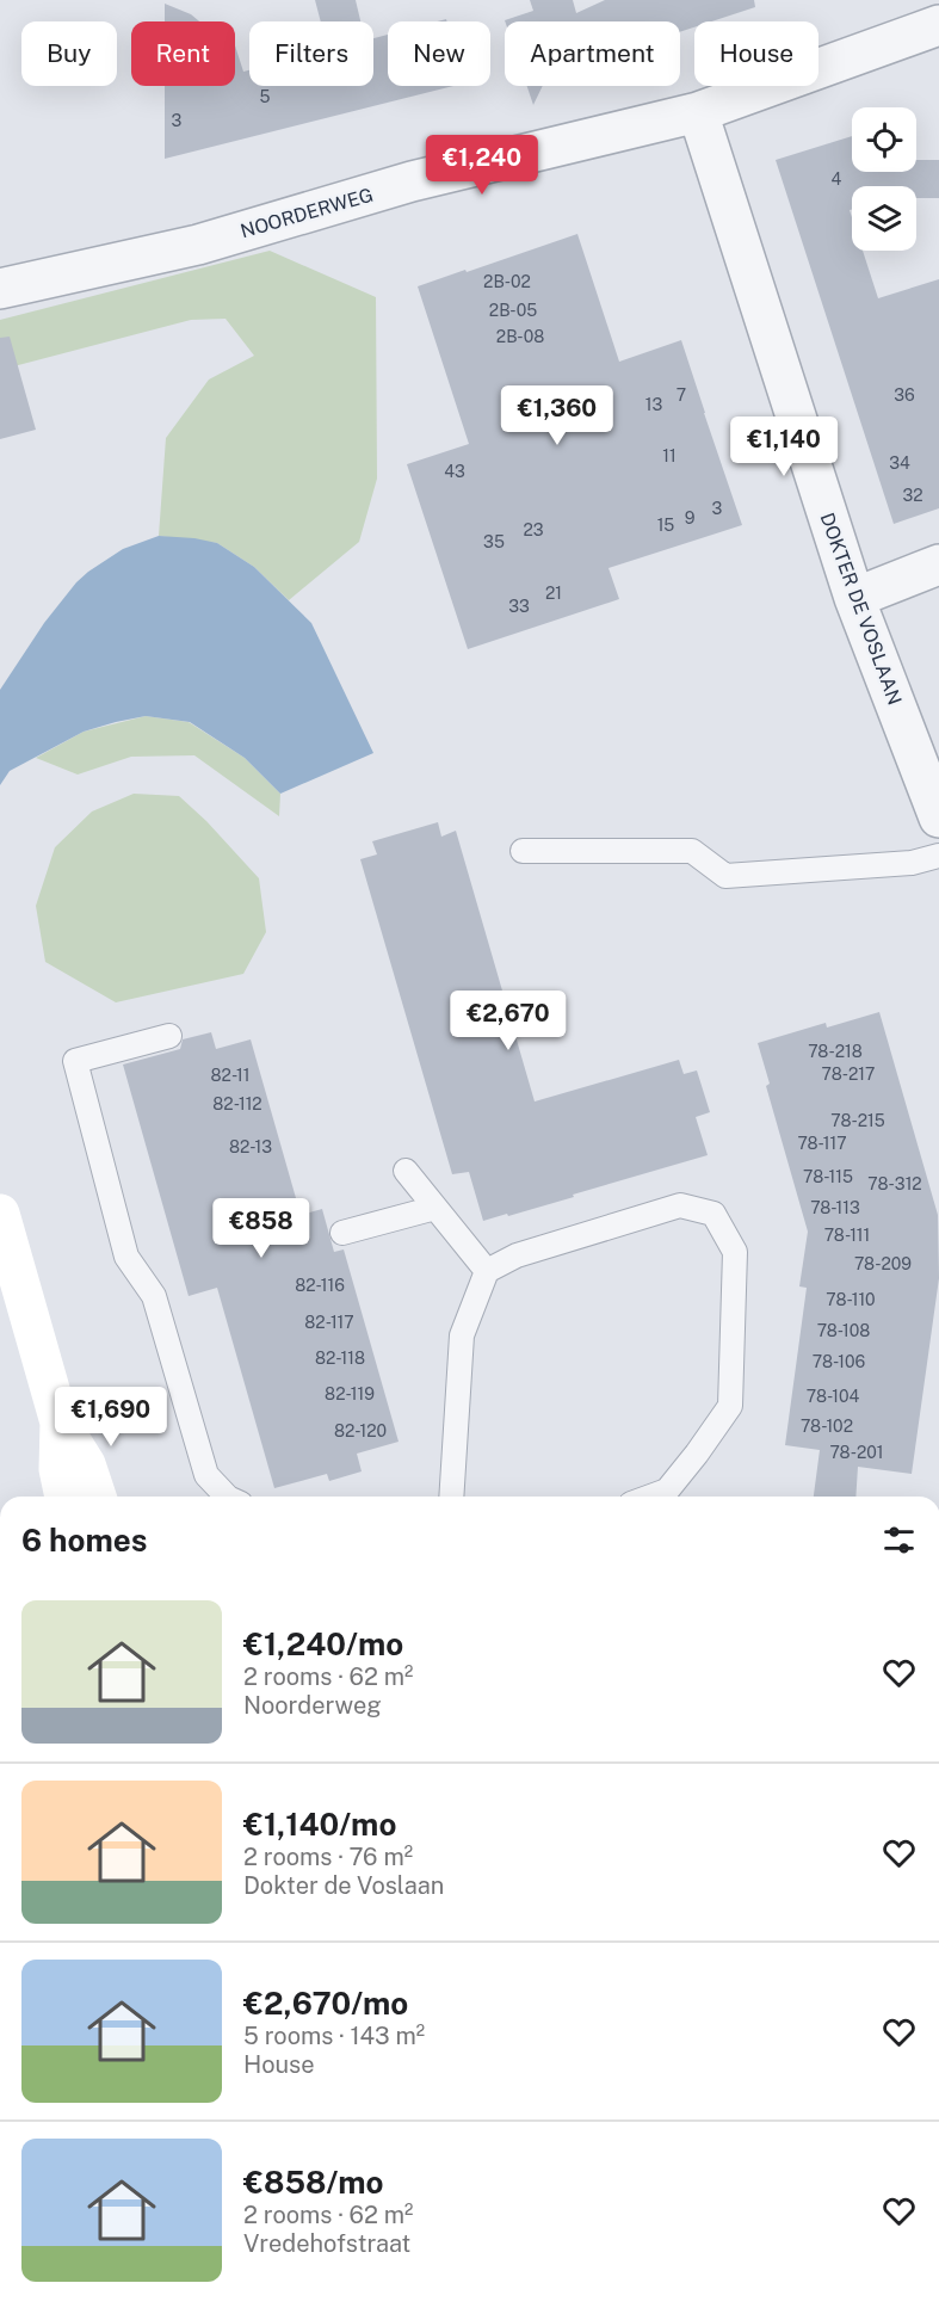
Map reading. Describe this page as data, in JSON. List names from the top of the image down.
{
  "streets": {
    "street": ["NOORDERWEG", "DOKTER DE VOSLAAN"]
  },
  "crossings": [
    ["NOORDERWEG", "DOKTER DE VOSLAAN"]
  ],
  "house_numbers": [
    "5",
    "3",
    "4",
    "2B-02",
    "2B-05",
    "2B-08",
    "7",
    "36",
    "13",
    "11",
    "34",
    "43",
    "32",
    "3",
    "9",
    "15",
    "23",
    "35",
    "21",
    "33",
    "78-218",
    "78-217",
    "82-11",
    "82-112",
    "78-215",
    "78-117",
    "82-13",
    "78-115",
    "78-312",
    "78-113",
    "78-111",
    "78-209",
    "82-116",
    "78-110",
    "82-117",
    "78-108",
    "82-118",
    "78-106",
    "82-119",
    "78-104",
    "78-102",
    "82-120",
    "78-201"
  ],
  "page": {
    "chip": [
      "Buy",
      "Rent",
      "Filters",
      "New",
      "Apartment",
      "House"
    ],
    "price": [
      "€1,240",
      "€1,360",
      "€1,140",
      "€2,670",
      "€858",
      "€1,690"
    ],
    "heading": "6 homes",
    "list": [
      {
        "name": "€1,240/mo",
        "note": "2 rooms · 62 m² · Noorderweg"
      },
      {
        "name": "€1,140/mo",
        "note": "2 rooms · 76 m² · Dokter de Voslaan"
      },
      {
        "name": "€2,670/mo",
        "note": "5 rooms · 143 m² · House"
      },
      {
        "name": "€858/mo",
        "note": "2 rooms · 62 m² · Vredehofstraat"
      }
    ]
  }
}
